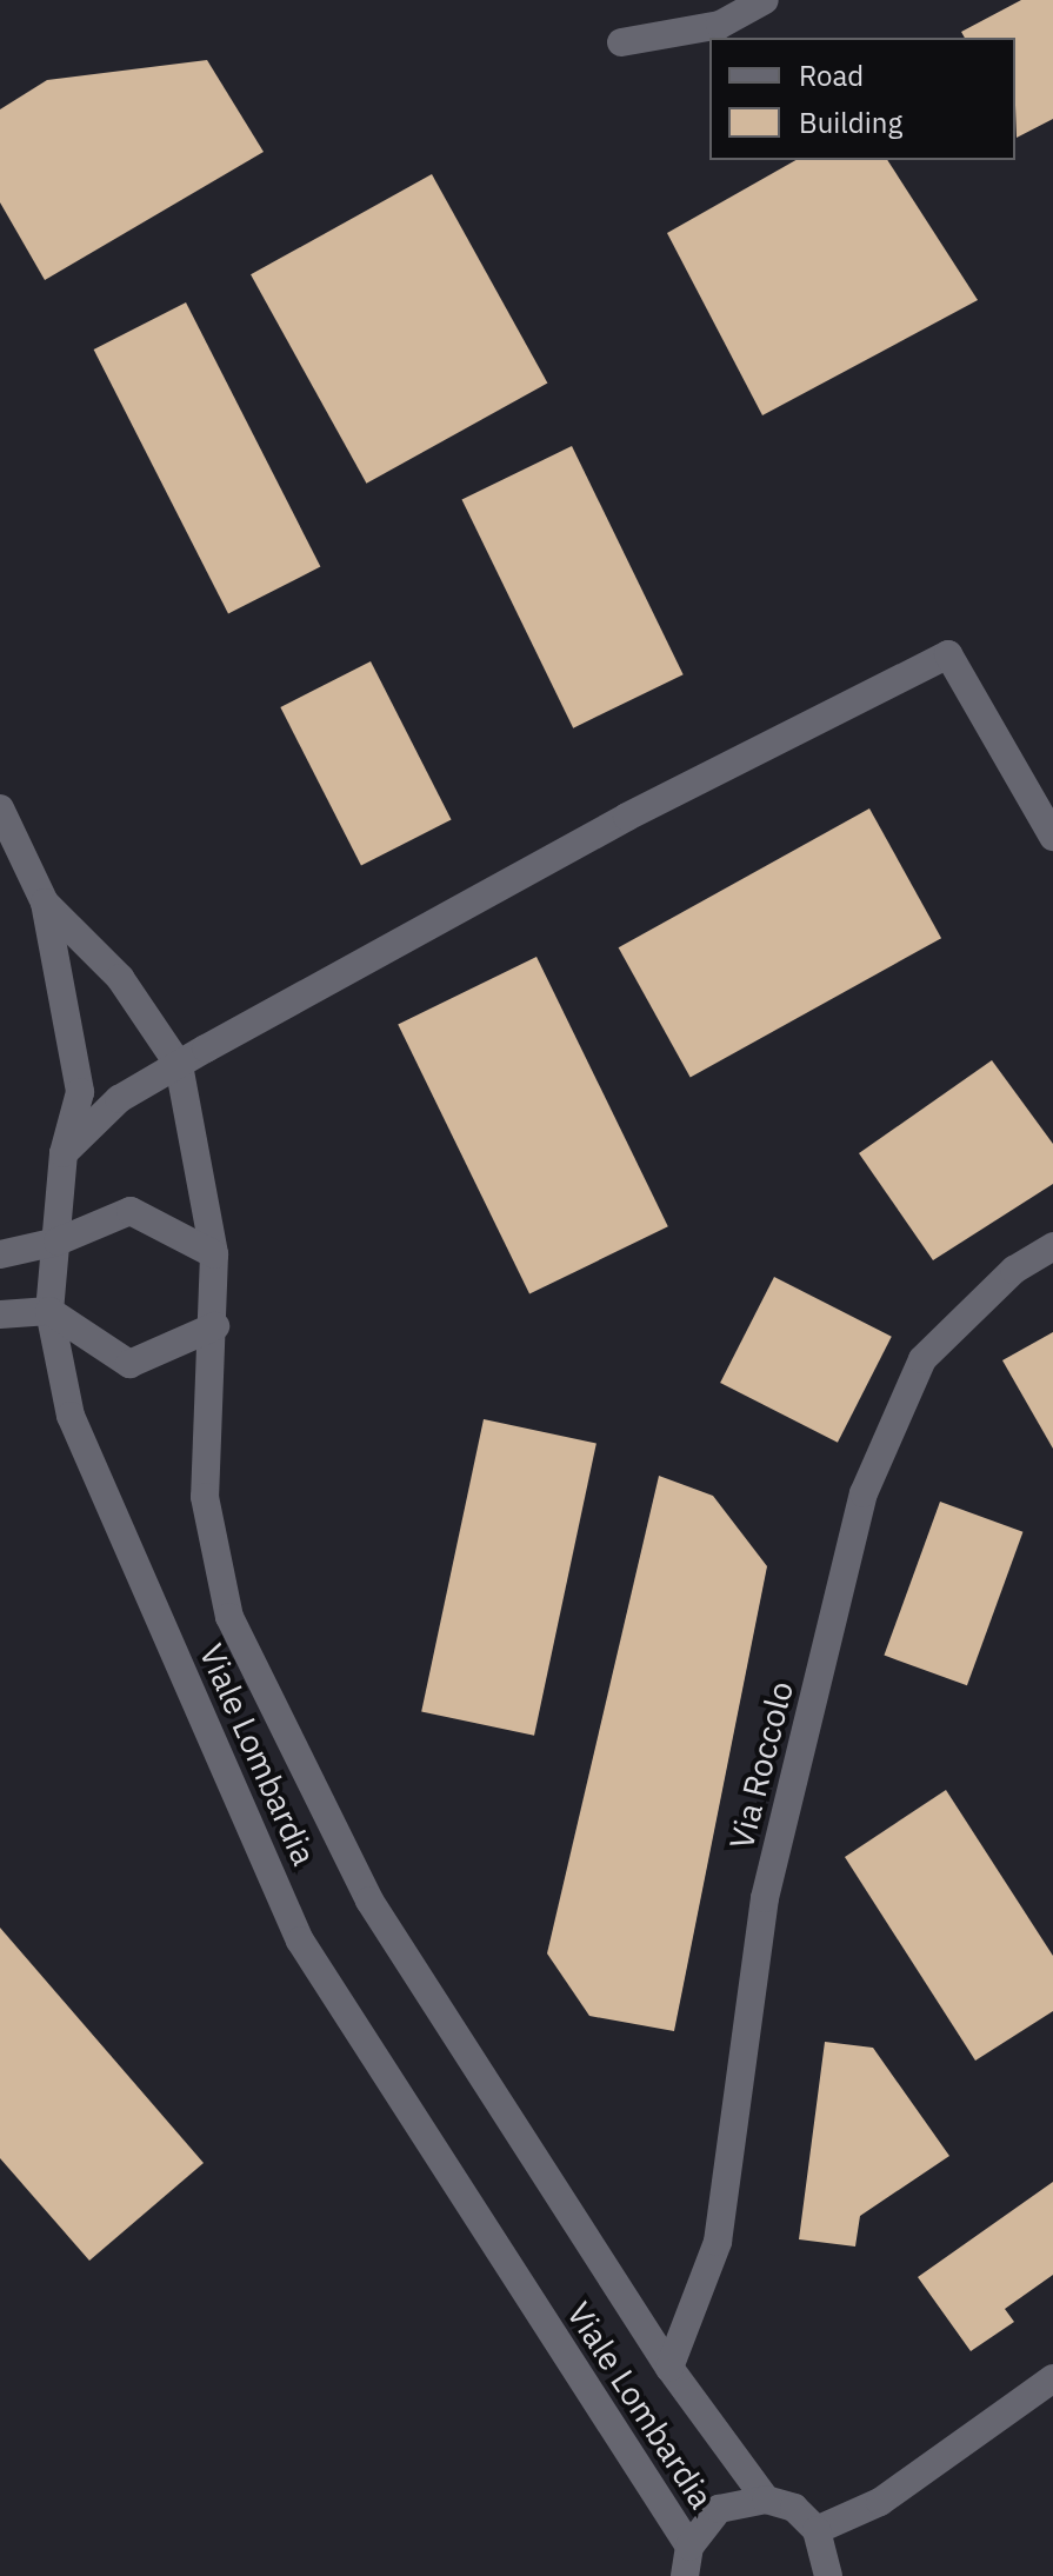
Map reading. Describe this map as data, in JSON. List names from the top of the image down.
{
  "streets": {
    "street": ["Viale Lombardia", "Via Roccolo"]
  },
  "crossings": [
    ["Viale Lombardia", "Via Roccolo"]
  ],
  "legend": ["Road", "Building"]
}
